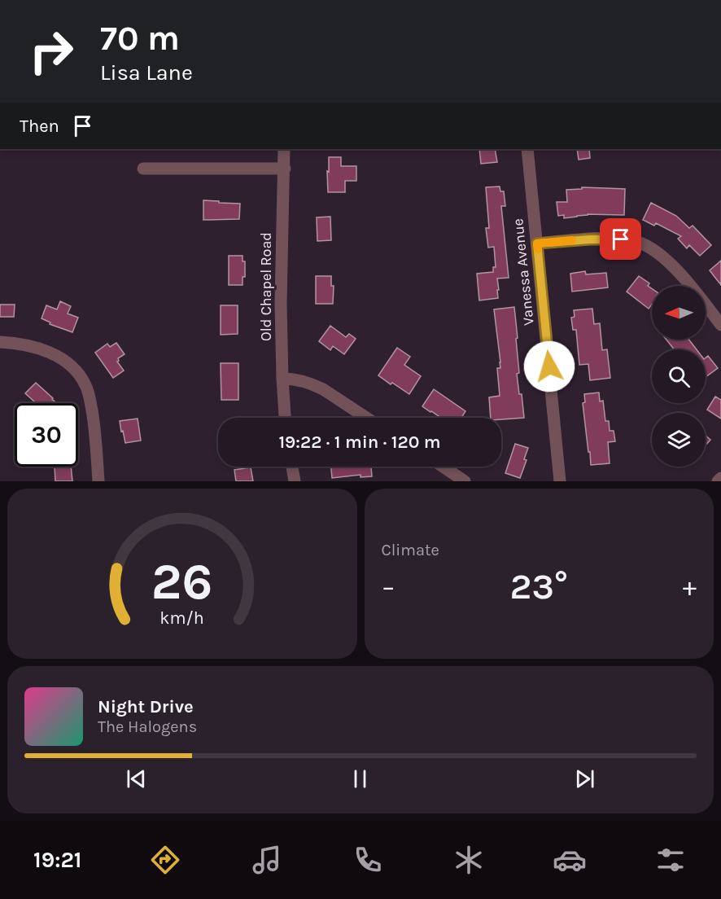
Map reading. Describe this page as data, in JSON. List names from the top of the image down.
{
  "streets": {
    "street": ["Vanessa Avenue", "Old Chapel Road"]
  },
  "north": "left",
  "page": {
    "turn": ["70 m", "Lisa Lane"],
    "then": "Then",
    "limit": "30",
    "trip": "19:22 · 1 min · 120 m",
    "tile": "Climate",
    "heat": ["−", "23°", "+"],
    "song": ["Night Drive", "The Halogens"],
    "tabs": "19:21",
    "gauge": ["26", "km/h"]
  }
}
